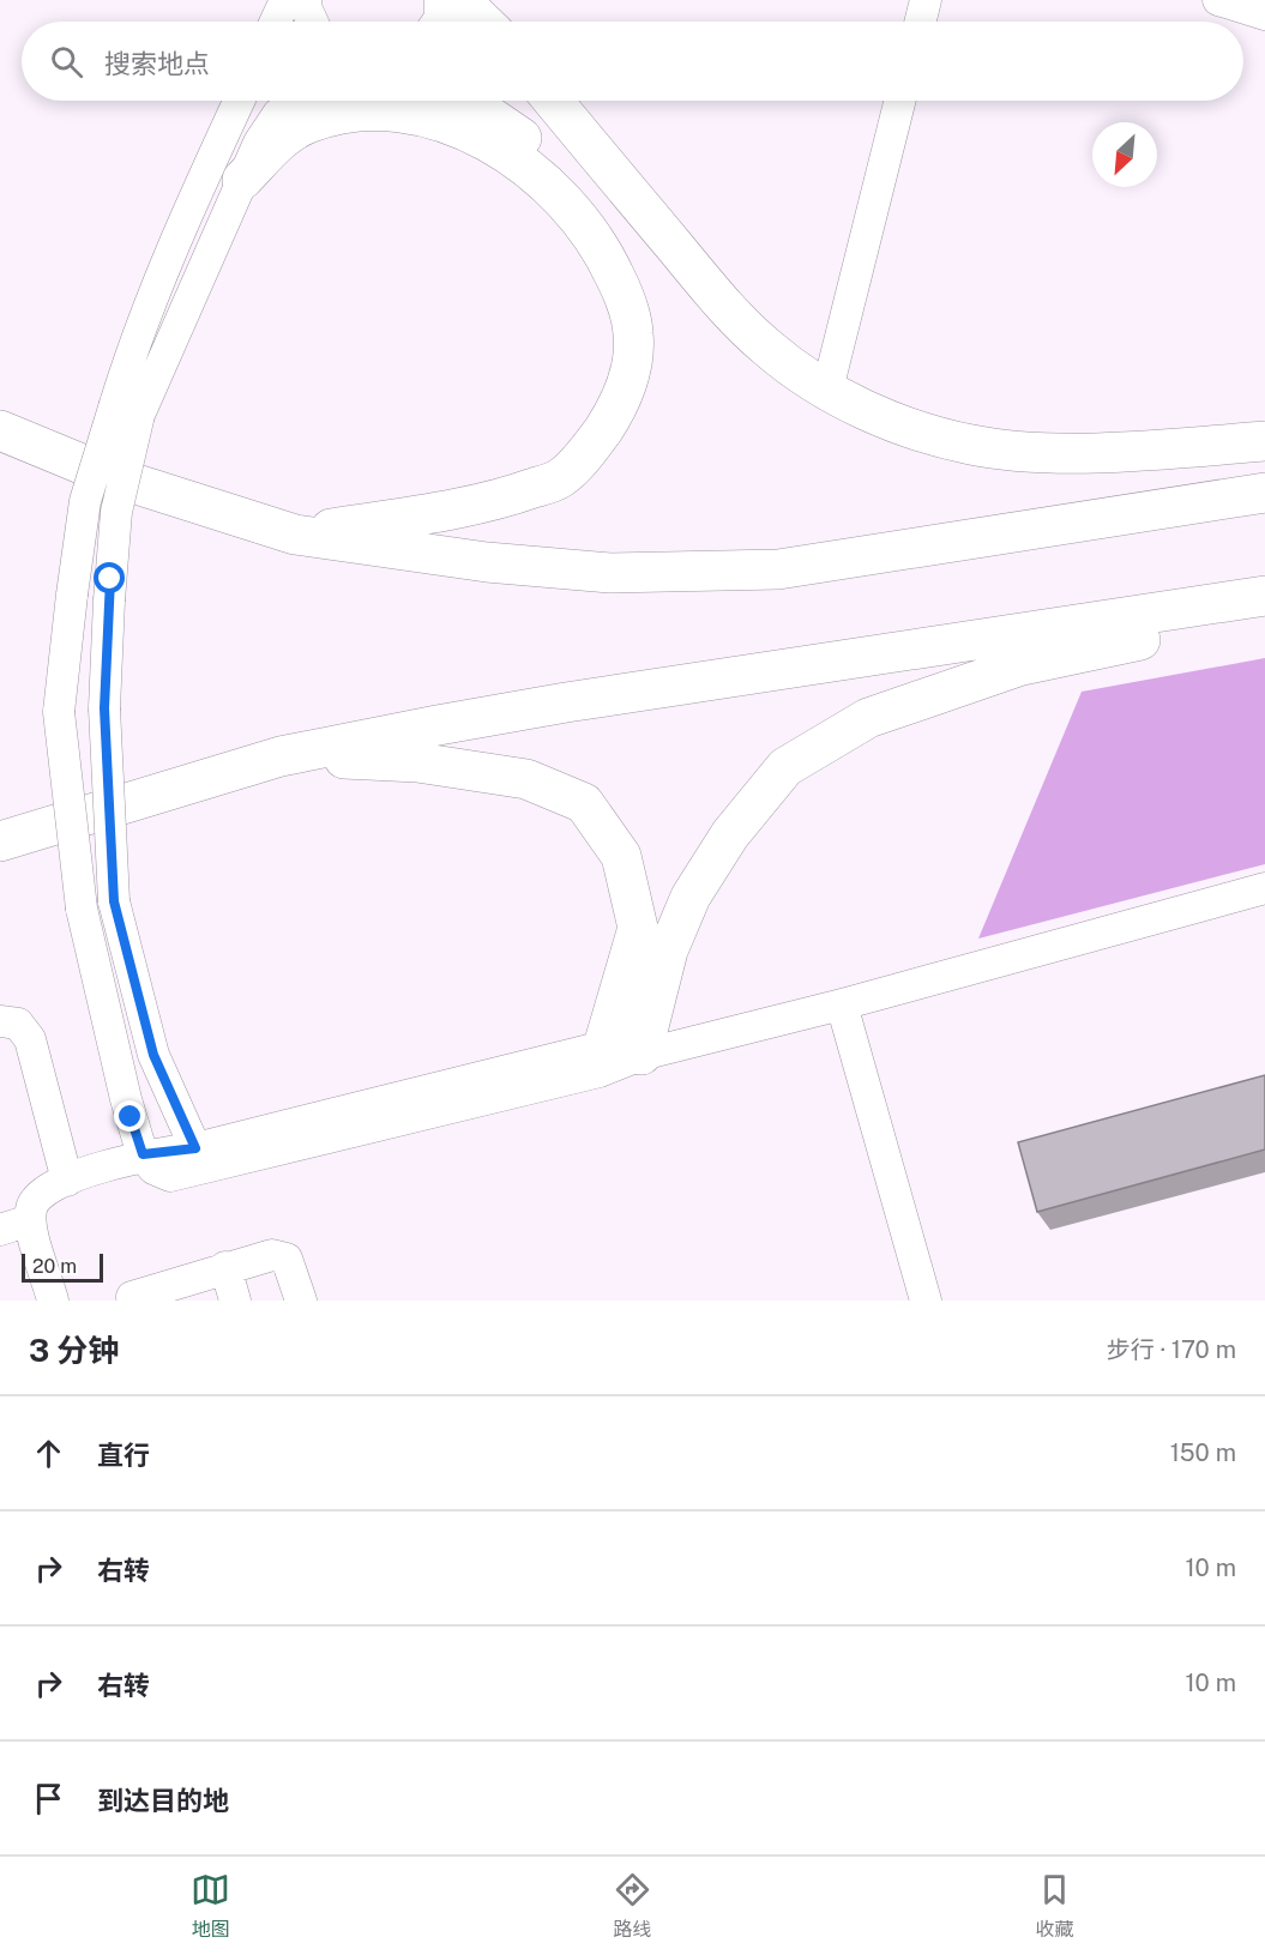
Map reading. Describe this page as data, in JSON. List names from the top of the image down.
{
  "scale_bar": "20 m",
  "north": "bottom left",
  "page": {
    "search": "搜索地点",
    "scale": "20 m",
    "heading": ["3 分钟", "步行 · 170 m"],
    "list": [
      ["直行", "150 m"],
      ["右转", "10 m"],
      ["右转", "10 m"],
      "到达目的地"
    ],
    "nav": ["地图", "路线", "收藏"]
  }
}
